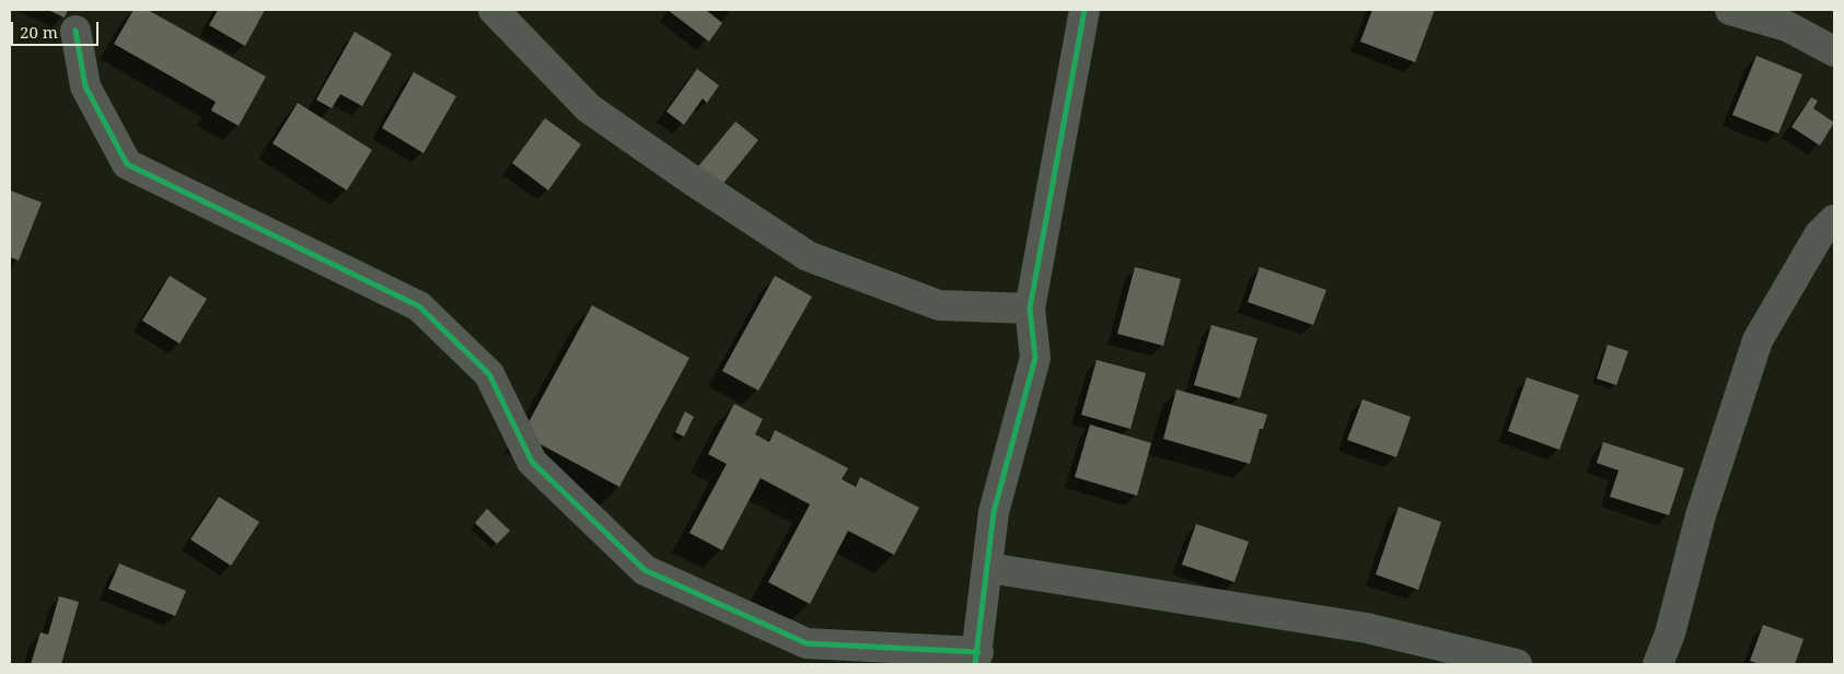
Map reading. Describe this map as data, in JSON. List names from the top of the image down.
{
  "scale_bar": "20 m"
}
